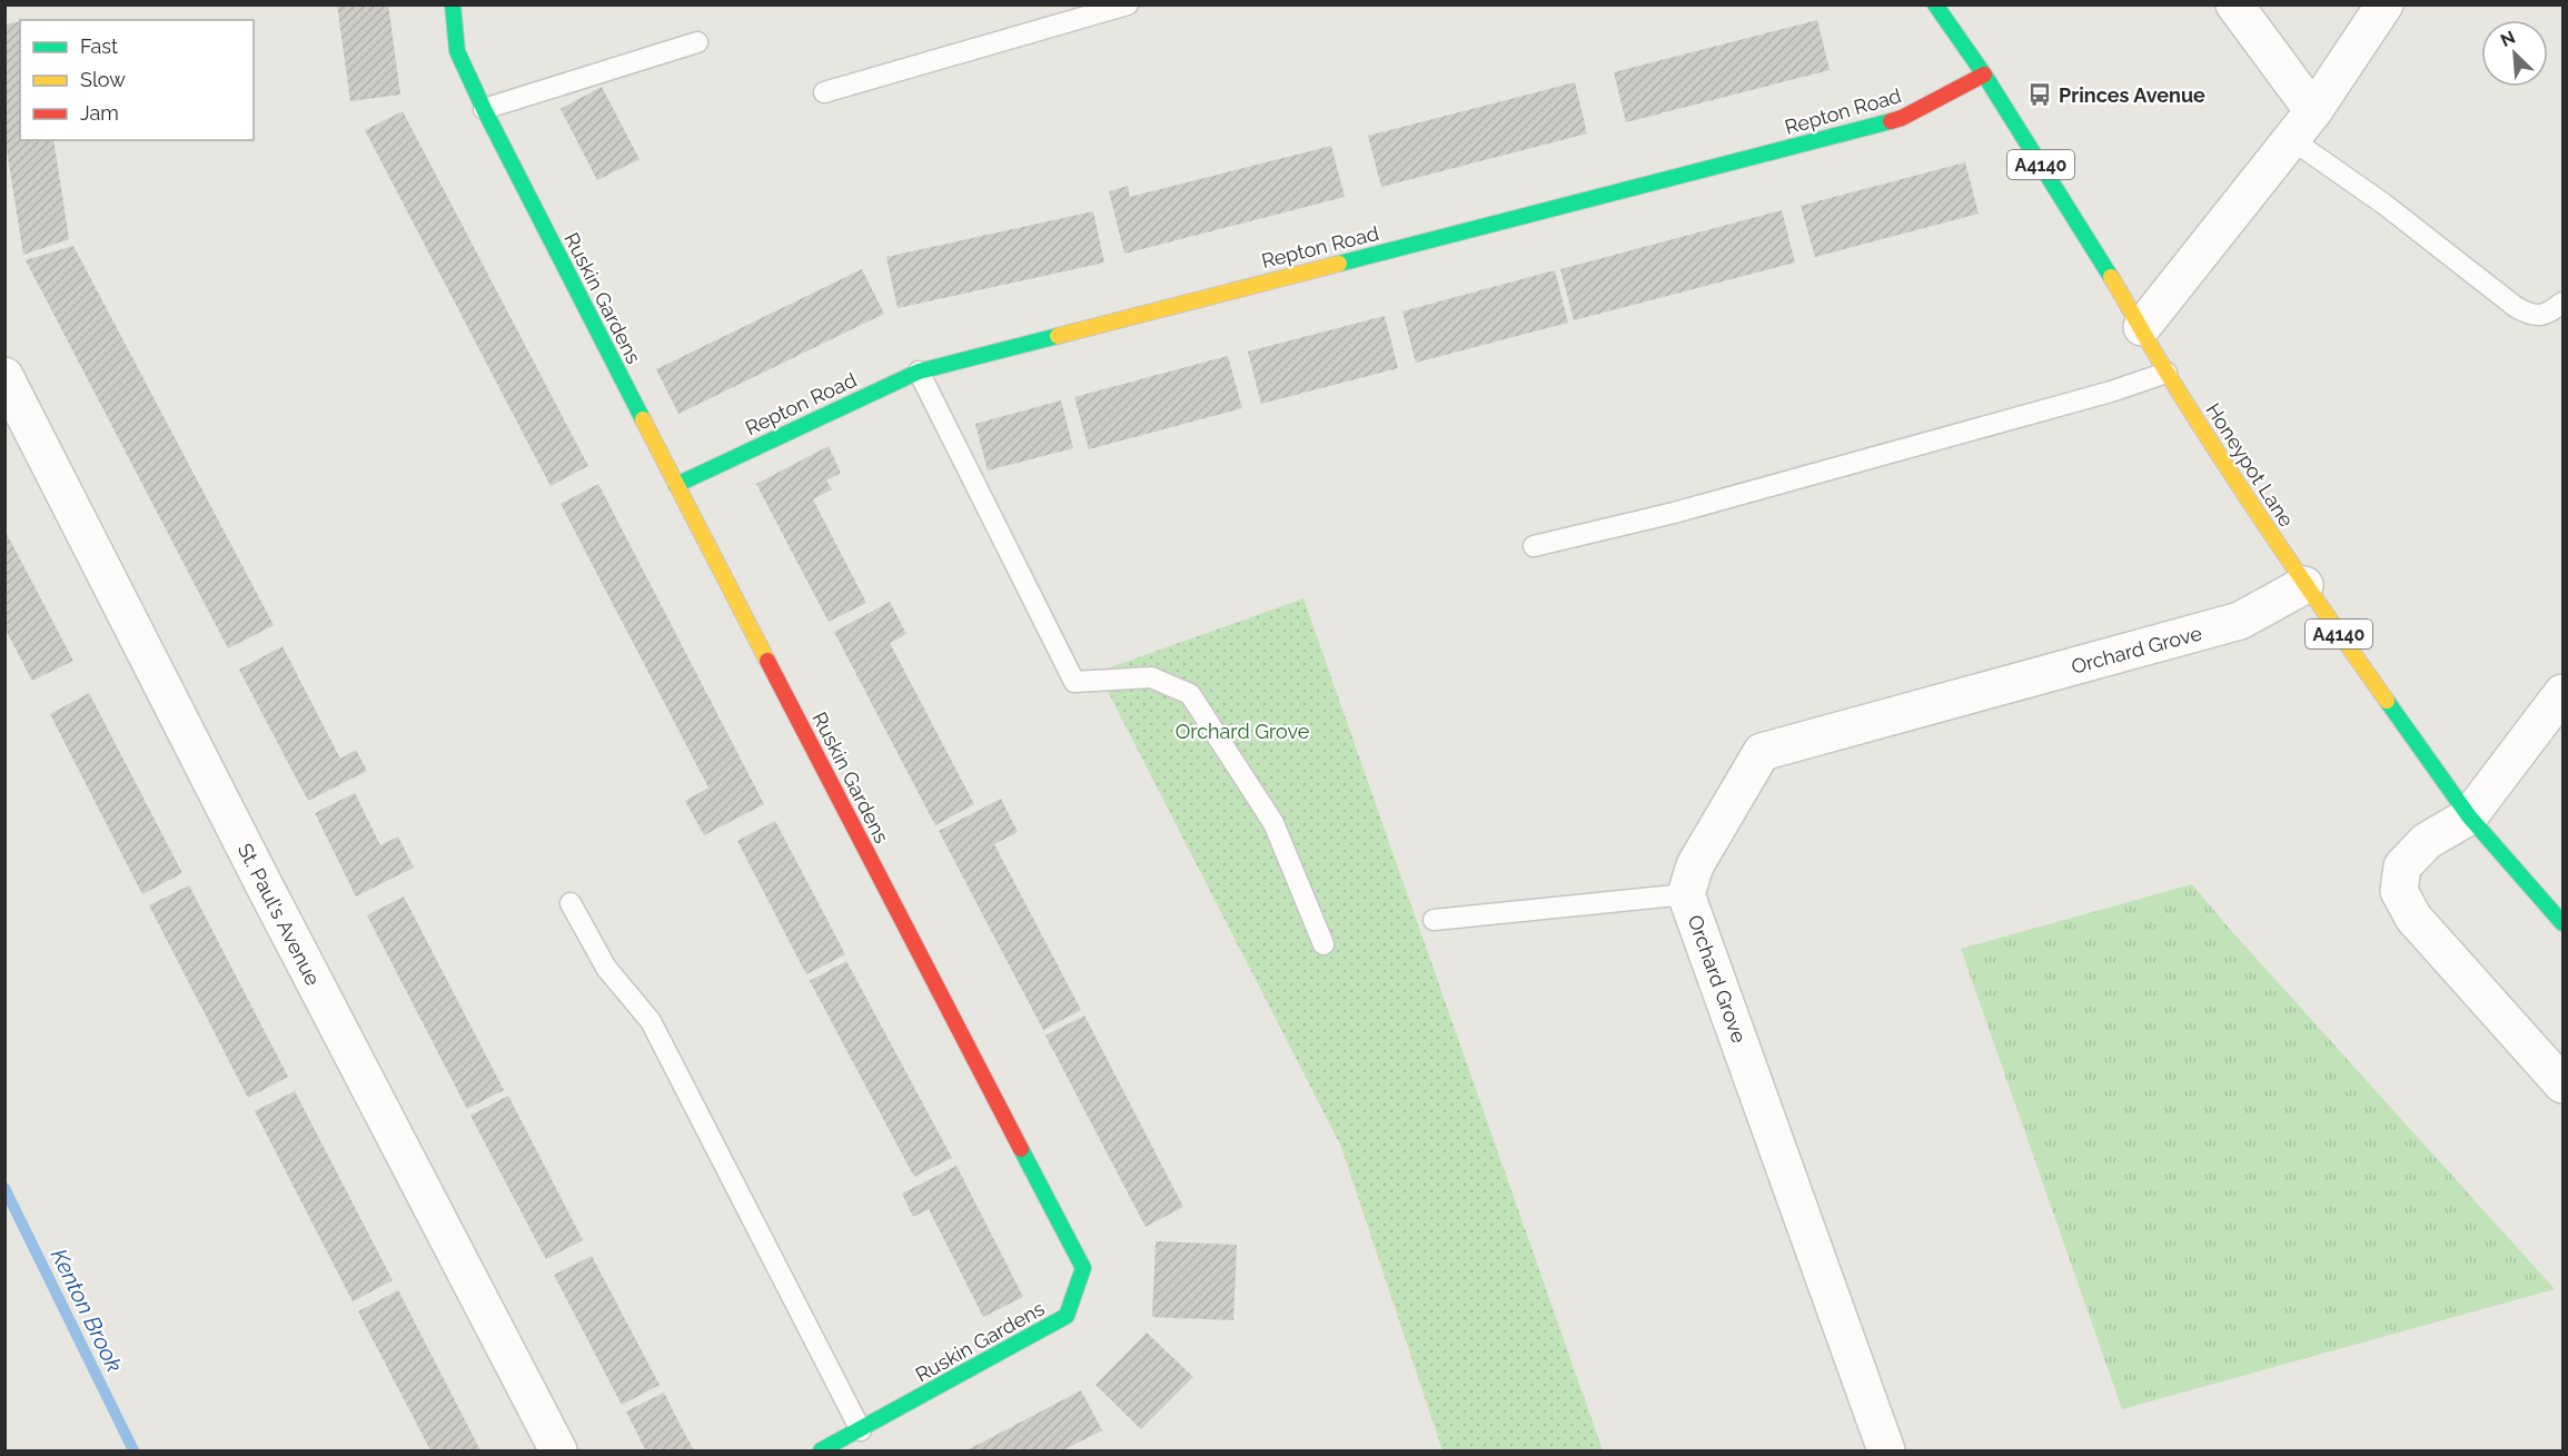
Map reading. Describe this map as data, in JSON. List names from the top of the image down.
{
  "streets": {
    "street": [
      "Repton Road",
      "A4140",
      "Ruskin Gardens",
      "Honeypot Lane",
      "Orchard Grove",
      "St. Paul's Avenue"
    ]
  },
  "crossings": [
    ["Repton Road", "Ruskin Gardens"],
    ["Repton Road", "Honeypot Lane"],
    ["Honeypot Lane", "Orchard Grove"]
  ],
  "water": ["Kenton Brook"],
  "parks": ["Orchard Grove"],
  "places": {
    "bus stop": ["Princes Avenue"]
  },
  "legend": ["Fast", "Slow", "Jam"],
  "north": "top left"
}
